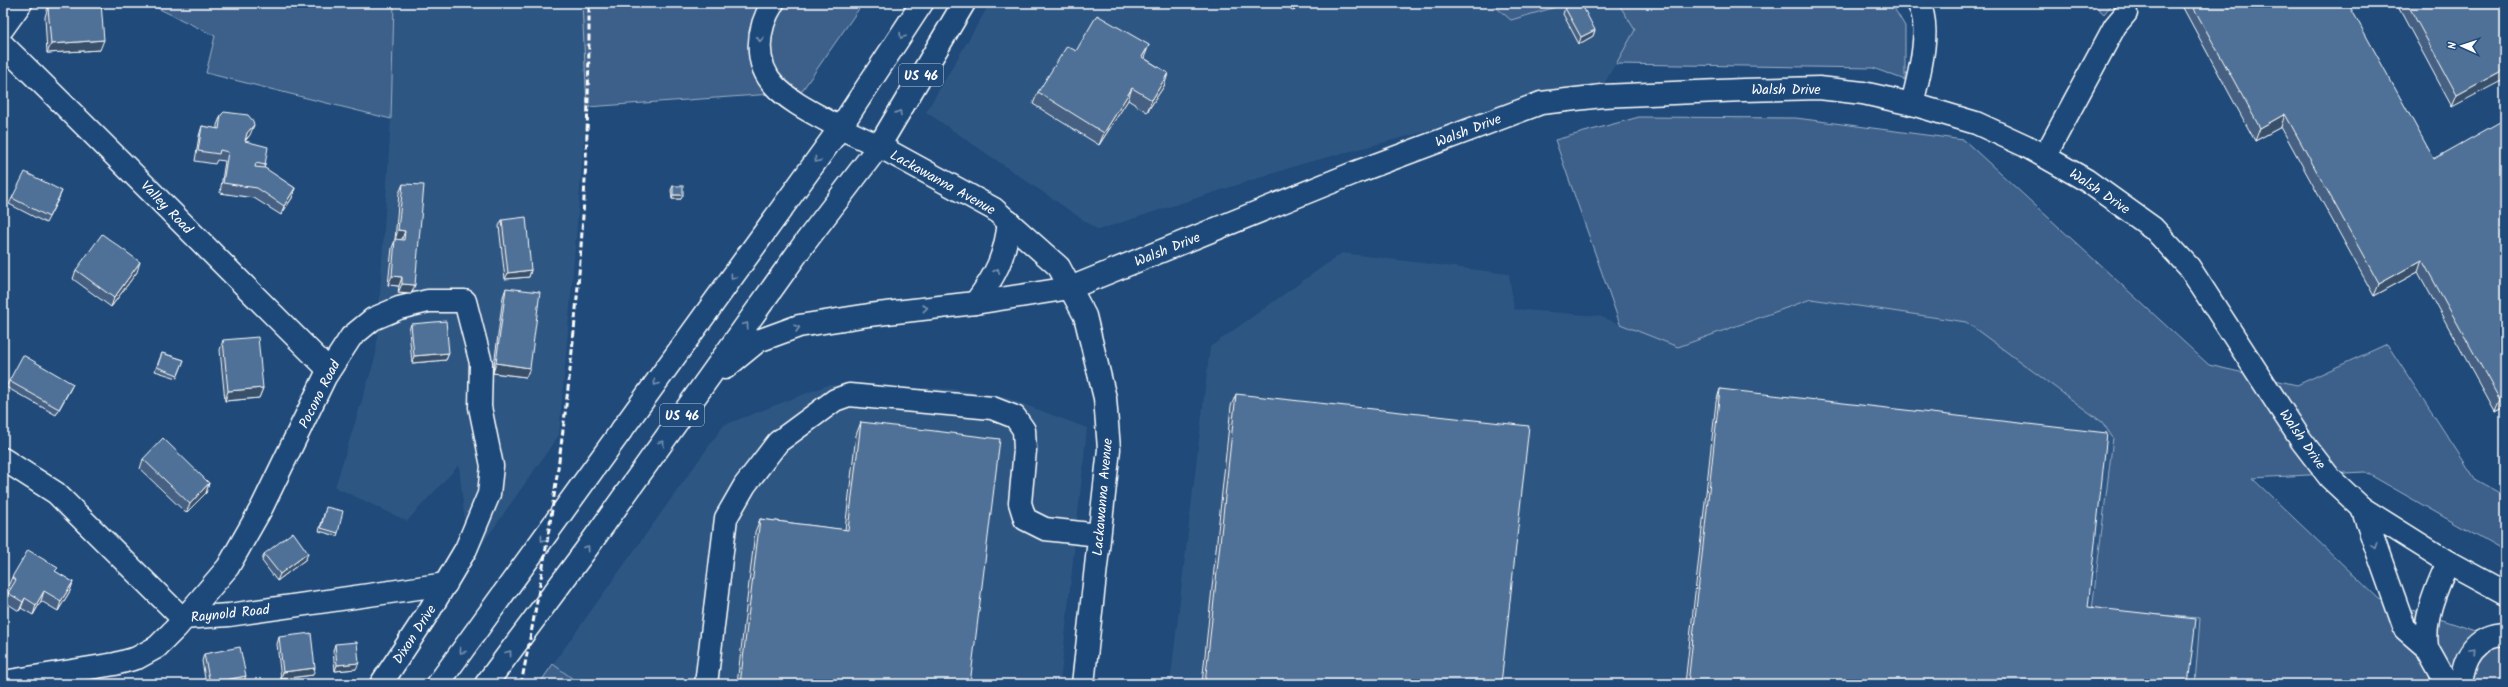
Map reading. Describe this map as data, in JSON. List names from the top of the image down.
{
  "streets": {
    "main road": [
      "US 46",
      "Walsh Drive",
      "Lackawanna Avenue",
      "Valley Road",
      "Pocono Road",
      "Raynold Road",
      "Dixon Drive"
    ]
  },
  "crossings": [
    ["US 46", "Walsh Drive"],
    ["US 46", "Lackawanna Avenue"],
    ["Walsh Drive", "Lackawanna Avenue"],
    ["Valley Road", "Pocono Road"],
    ["Pocono Road", "Raynold Road"],
    ["Pocono Road", "Dixon Drive"],
    ["Raynold Road", "Dixon Drive"]
  ],
  "north": "left"
}
